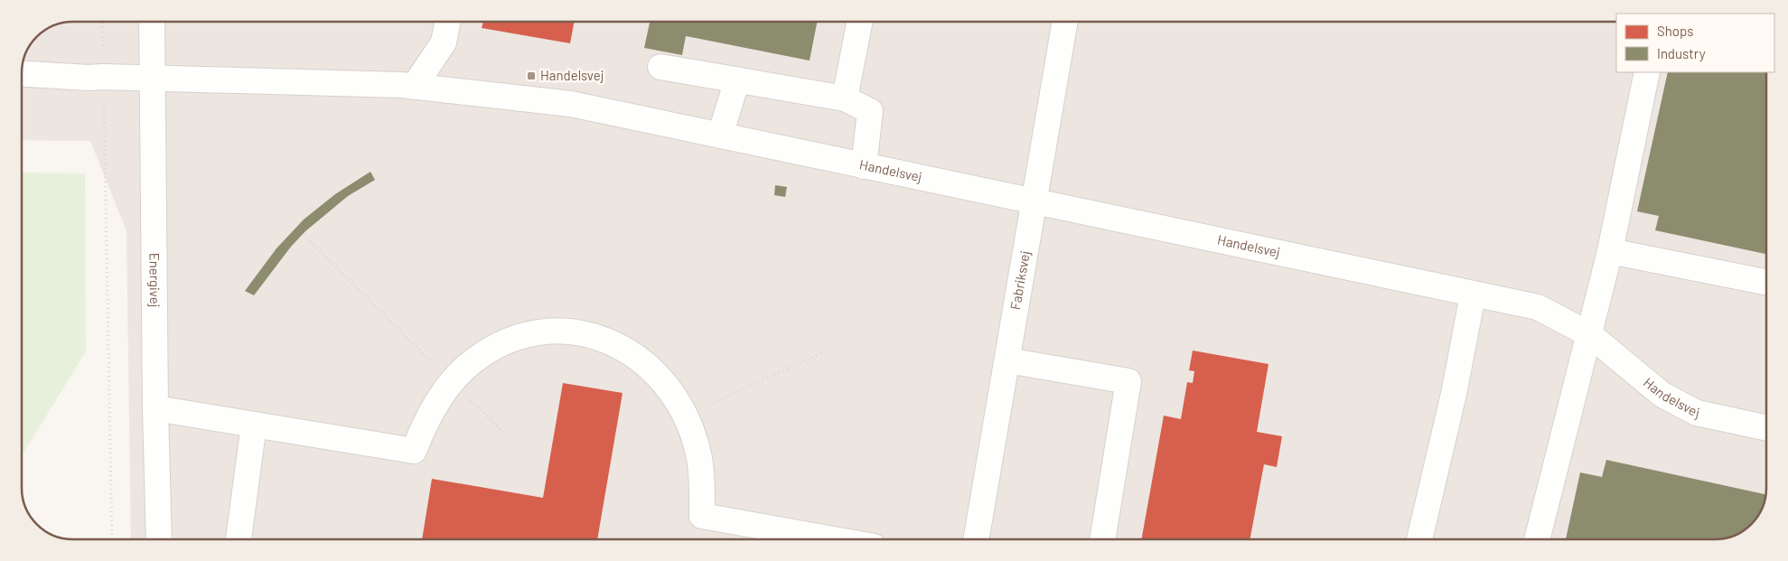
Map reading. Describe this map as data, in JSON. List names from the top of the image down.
{
  "streets": {
    "street": ["Handelsvej", "Energivej", "Fabriksvej"]
  },
  "crossings": [
    ["Handelsvej", "Energivej"],
    ["Handelsvej", "Fabriksvej"]
  ],
  "places": {
    "transit": ["Handelsvej"]
  },
  "legend": ["Shops", "Industry"]
}
